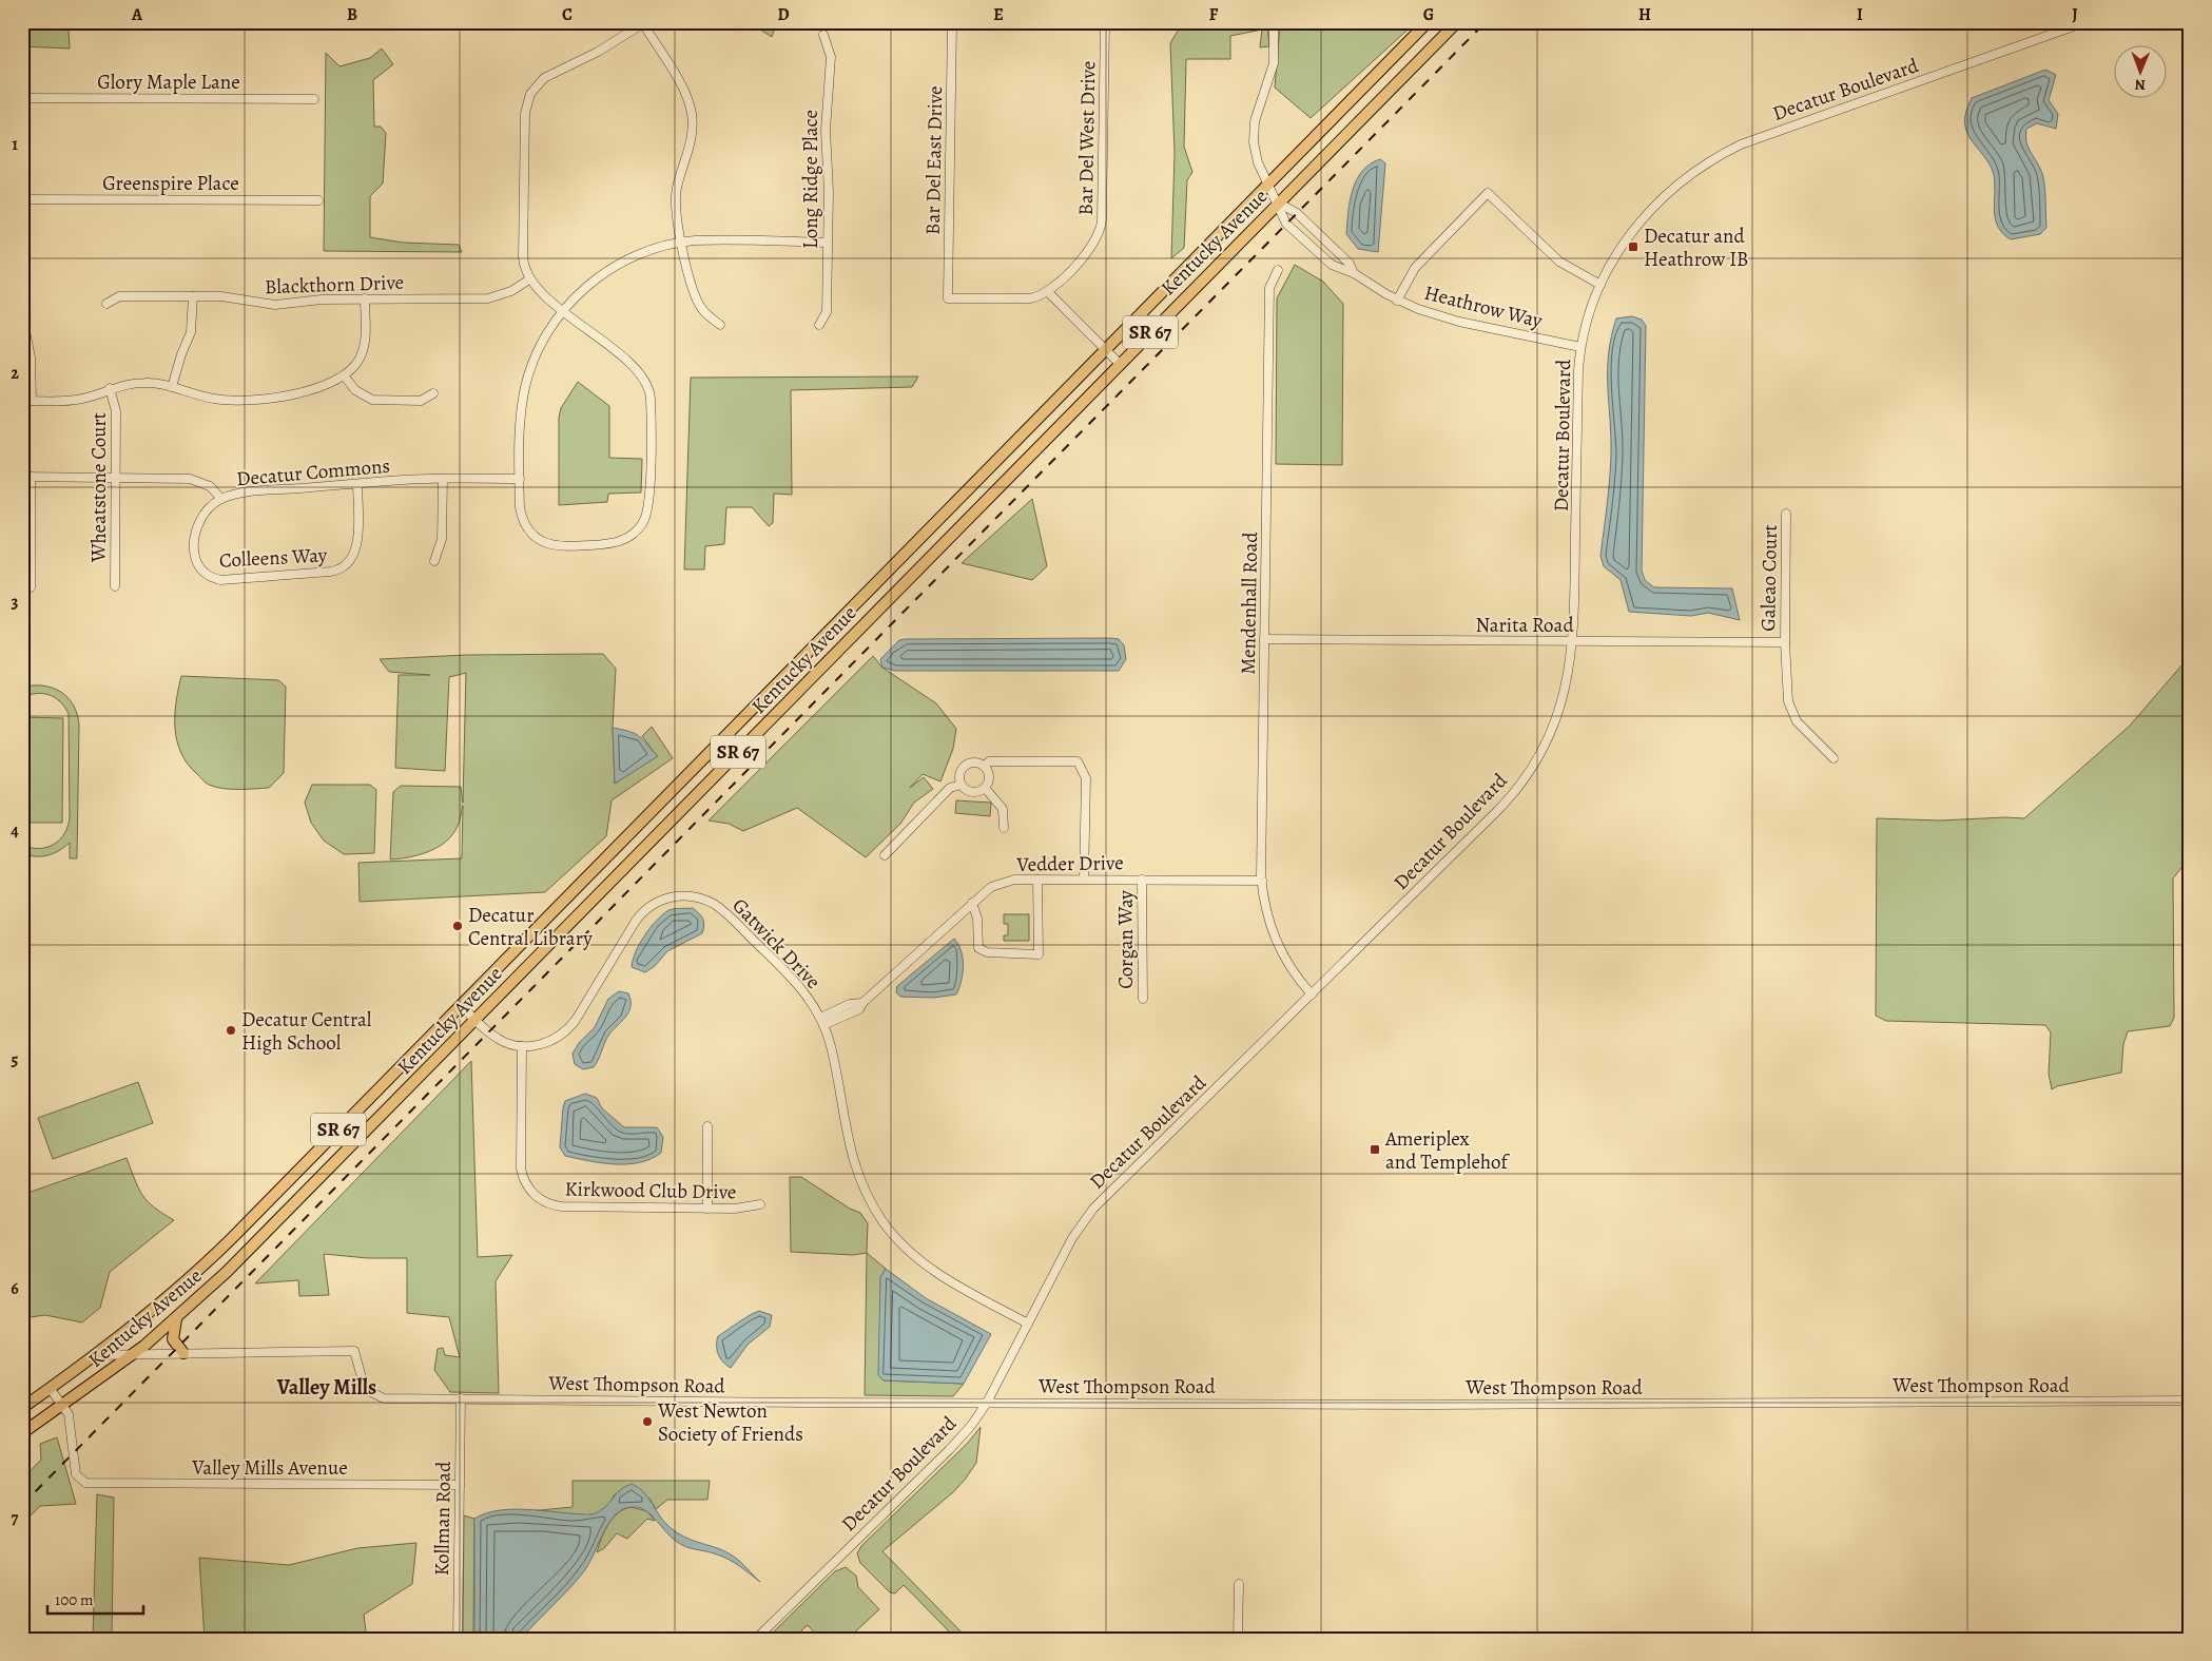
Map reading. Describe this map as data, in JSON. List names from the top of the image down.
{
  "streets": {
    "main road": ["Kentucky Avenue", "SR 67"],
    "street": [
      "Glory Maple Lane",
      "Decatur Boulevard",
      "Bar Del West Drive",
      "Bar Del East Drive",
      "Long Ridge Place",
      "Greenspire Place",
      "Blackthorn Drive",
      "Heathrow Way",
      "Decatur Commons",
      "Wheatstone Court",
      "Colleens Way",
      "Galeao Court",
      "Mendenhall Road",
      "Narita Road",
      "Vedder Drive",
      "Corgan Way",
      "Gatwick Drive",
      "Kirkwood Club Drive",
      "West Thompson Road",
      "Valley Mills Avenue",
      "Kollman Road"
    ]
  },
  "crossings": [
    ["Decatur Boulevard", "Heathrow Way"],
    ["Decatur Boulevard", "Mendenhall Road"],
    ["Decatur Boulevard", "Narita Road"],
    ["Decatur Boulevard", "Gatwick Drive"],
    ["Decatur Boulevard", "West Thompson Road"],
    ["Bar Del West Drive", "Bar Del East Drive"],
    ["Kentucky Avenue", "Heathrow Way"],
    ["Kentucky Avenue", "Gatwick Drive"],
    ["Kentucky Avenue", "West Thompson Road"],
    ["Kentucky Avenue", "Valley Mills Avenue"],
    ["Decatur Commons", "Wheatstone Court"],
    ["Decatur Commons", "Colleens Way"],
    ["Galeao Court", "Narita Road"],
    ["Mendenhall Road", "Narita Road"],
    ["Mendenhall Road", "Vedder Drive"],
    ["Vedder Drive", "Corgan Way"],
    ["Vedder Drive", "Gatwick Drive"],
    ["Gatwick Drive", "Kirkwood Club Drive"],
    ["West Thompson Road", "Kollman Road"],
    ["Valley Mills Avenue", "Kollman Road"]
  ],
  "districts": ["Valley Mills"],
  "places": {
    "transit": ["Decatur and Heathrow IB", "Ameriplex and Templehof"],
    "other": ["Decatur Central Library", "Decatur Central High School", "West Newton Society of Friends"]
  },
  "scale_bar": "100 m",
  "north": "bottom",
  "grid": {
    "columns": [
      "A",
      "B",
      "C",
      "D",
      "E",
      "F",
      "G",
      "H",
      "I",
      "J"
    ],
    "rows": [
      "1",
      "2",
      "3",
      "4",
      "5",
      "6",
      "7"
    ]
  }
}
